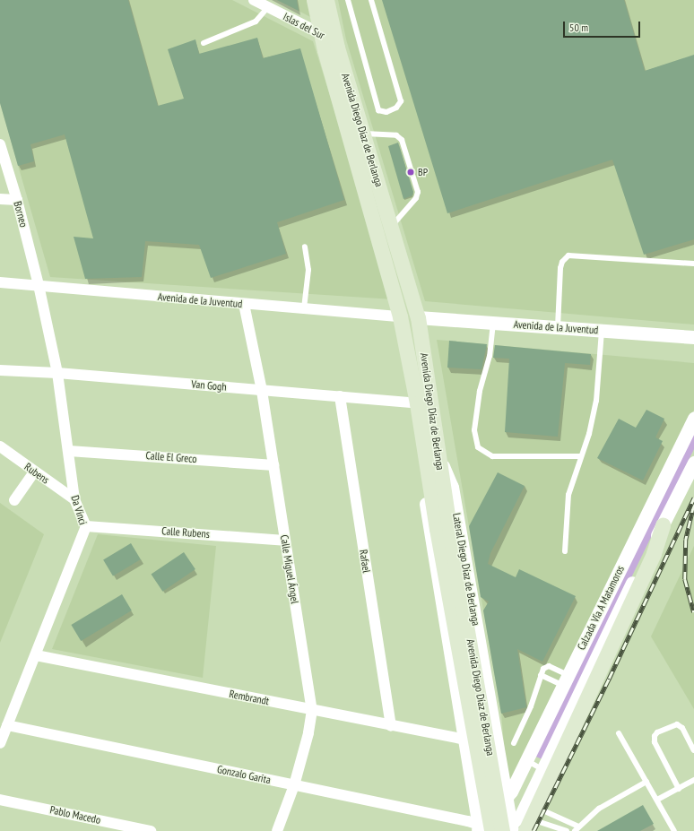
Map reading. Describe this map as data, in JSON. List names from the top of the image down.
{
  "streets": {
    "main road": ["Avenida Diego Díaz de Berlanga"],
    "street": [
      "Islas del Sur",
      "Borneo",
      "Avenida de la Juventud",
      "Van Gogh",
      "Calle El Greco",
      "Rubens",
      "Da Vinci",
      "Calle Rubens",
      "Rafael",
      "Calle Miguel Ángel",
      "Lateral Diego Díaz de Berlanga",
      "Calzada Vía A Matamoros",
      "Rembrandt",
      "Gonzalo Garita",
      "Pablo Macedo"
    ]
  },
  "crossings": [
    ["Islas del Sur", "Avenida Diego Díaz de Berlanga"],
    ["Avenida Diego Díaz de Berlanga", "Avenida de la Juventud"],
    ["Avenida Diego Díaz de Berlanga", "Van Gogh"],
    ["Avenida Diego Díaz de Berlanga", "Lateral Diego Díaz de Berlanga"],
    ["Avenida Diego Díaz de Berlanga", "Calzada Vía A Matamoros"],
    ["Avenida Diego Díaz de Berlanga", "Gonzalo Garita"],
    ["Borneo", "Avenida de la Juventud"],
    ["Borneo", "Da Vinci"],
    ["Avenida de la Juventud", "Da Vinci"],
    ["Avenida de la Juventud", "Calle Miguel Ángel"],
    ["Van Gogh", "Da Vinci"],
    ["Van Gogh", "Rafael"],
    ["Van Gogh", "Calle Miguel Ángel"],
    ["Calle El Greco", "Da Vinci"],
    ["Calle El Greco", "Calle Miguel Ángel"],
    ["Rubens", "Da Vinci"],
    ["Da Vinci", "Calle Rubens"],
    ["Da Vinci", "Rembrandt"],
    ["Da Vinci", "Gonzalo Garita"],
    ["Calle Rubens", "Calle Miguel Ángel"],
    ["Rafael", "Rembrandt"],
    ["Calle Miguel Ángel", "Rembrandt"],
    ["Calle Miguel Ángel", "Gonzalo Garita"],
    ["Lateral Diego Díaz de Berlanga", "Calzada Vía A Matamoros"],
    ["Calzada Vía A Matamoros", "Gonzalo Garita"]
  ],
  "places": ["BP"],
  "scale_bar": "50 m"
}
